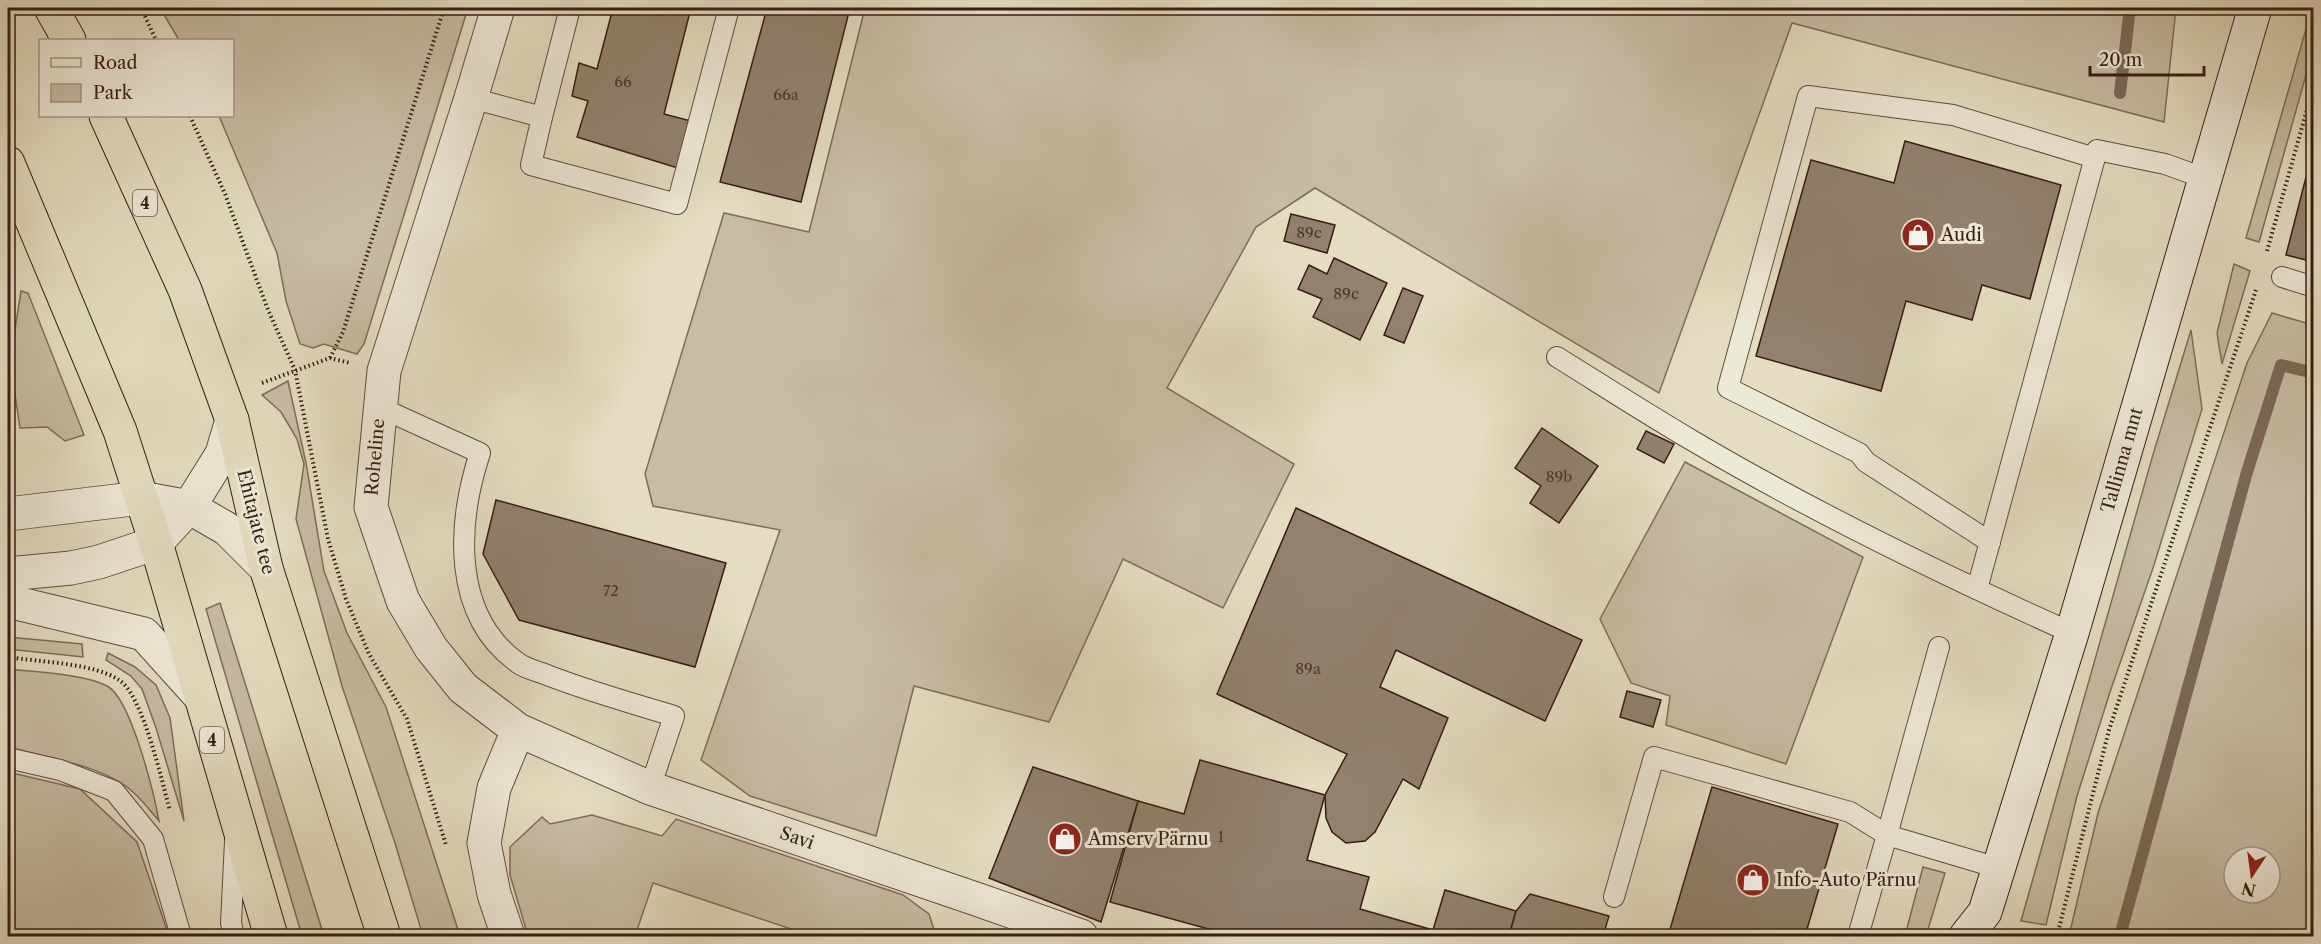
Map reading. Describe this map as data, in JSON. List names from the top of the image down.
{
  "streets": {
    "highway": ["4", "Ehitajate tee"],
    "street": ["Roheline", "Tallinna mnt", "Savi"]
  },
  "crossings": [
    ["Roheline", "Savi"]
  ],
  "places": {
    "shop": ["Audi", "Amserv Pärnu", "Info-Auto Pärnu"]
  },
  "house_numbers": [
    "66",
    "66a",
    "89c",
    "89c",
    "89b",
    "72",
    "89a",
    "1"
  ],
  "legend": ["Road", "Park"],
  "scale_bar": "20 m",
  "north": "bottom"
}
